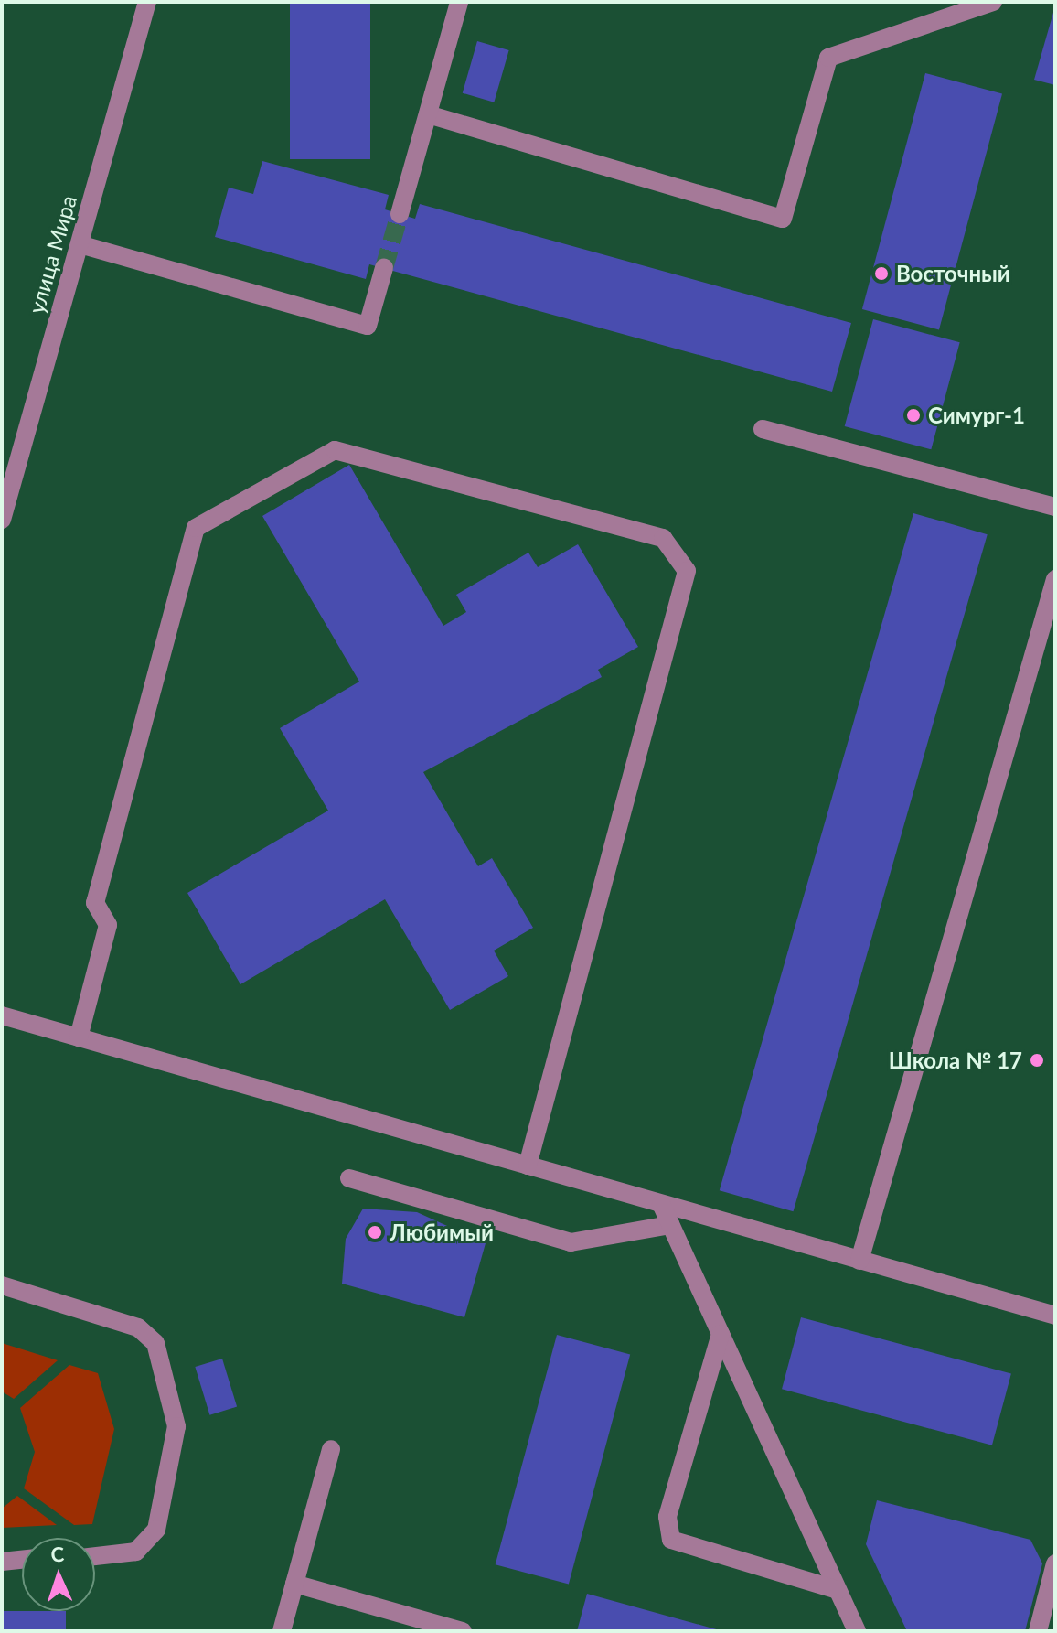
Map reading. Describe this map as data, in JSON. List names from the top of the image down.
{
  "streets": {
    "street": ["улица Мира"]
  },
  "places": [
    "Восточный",
    "Симург-1",
    "Школа № 17",
    "Любимый"
  ],
  "north": "top"
}
